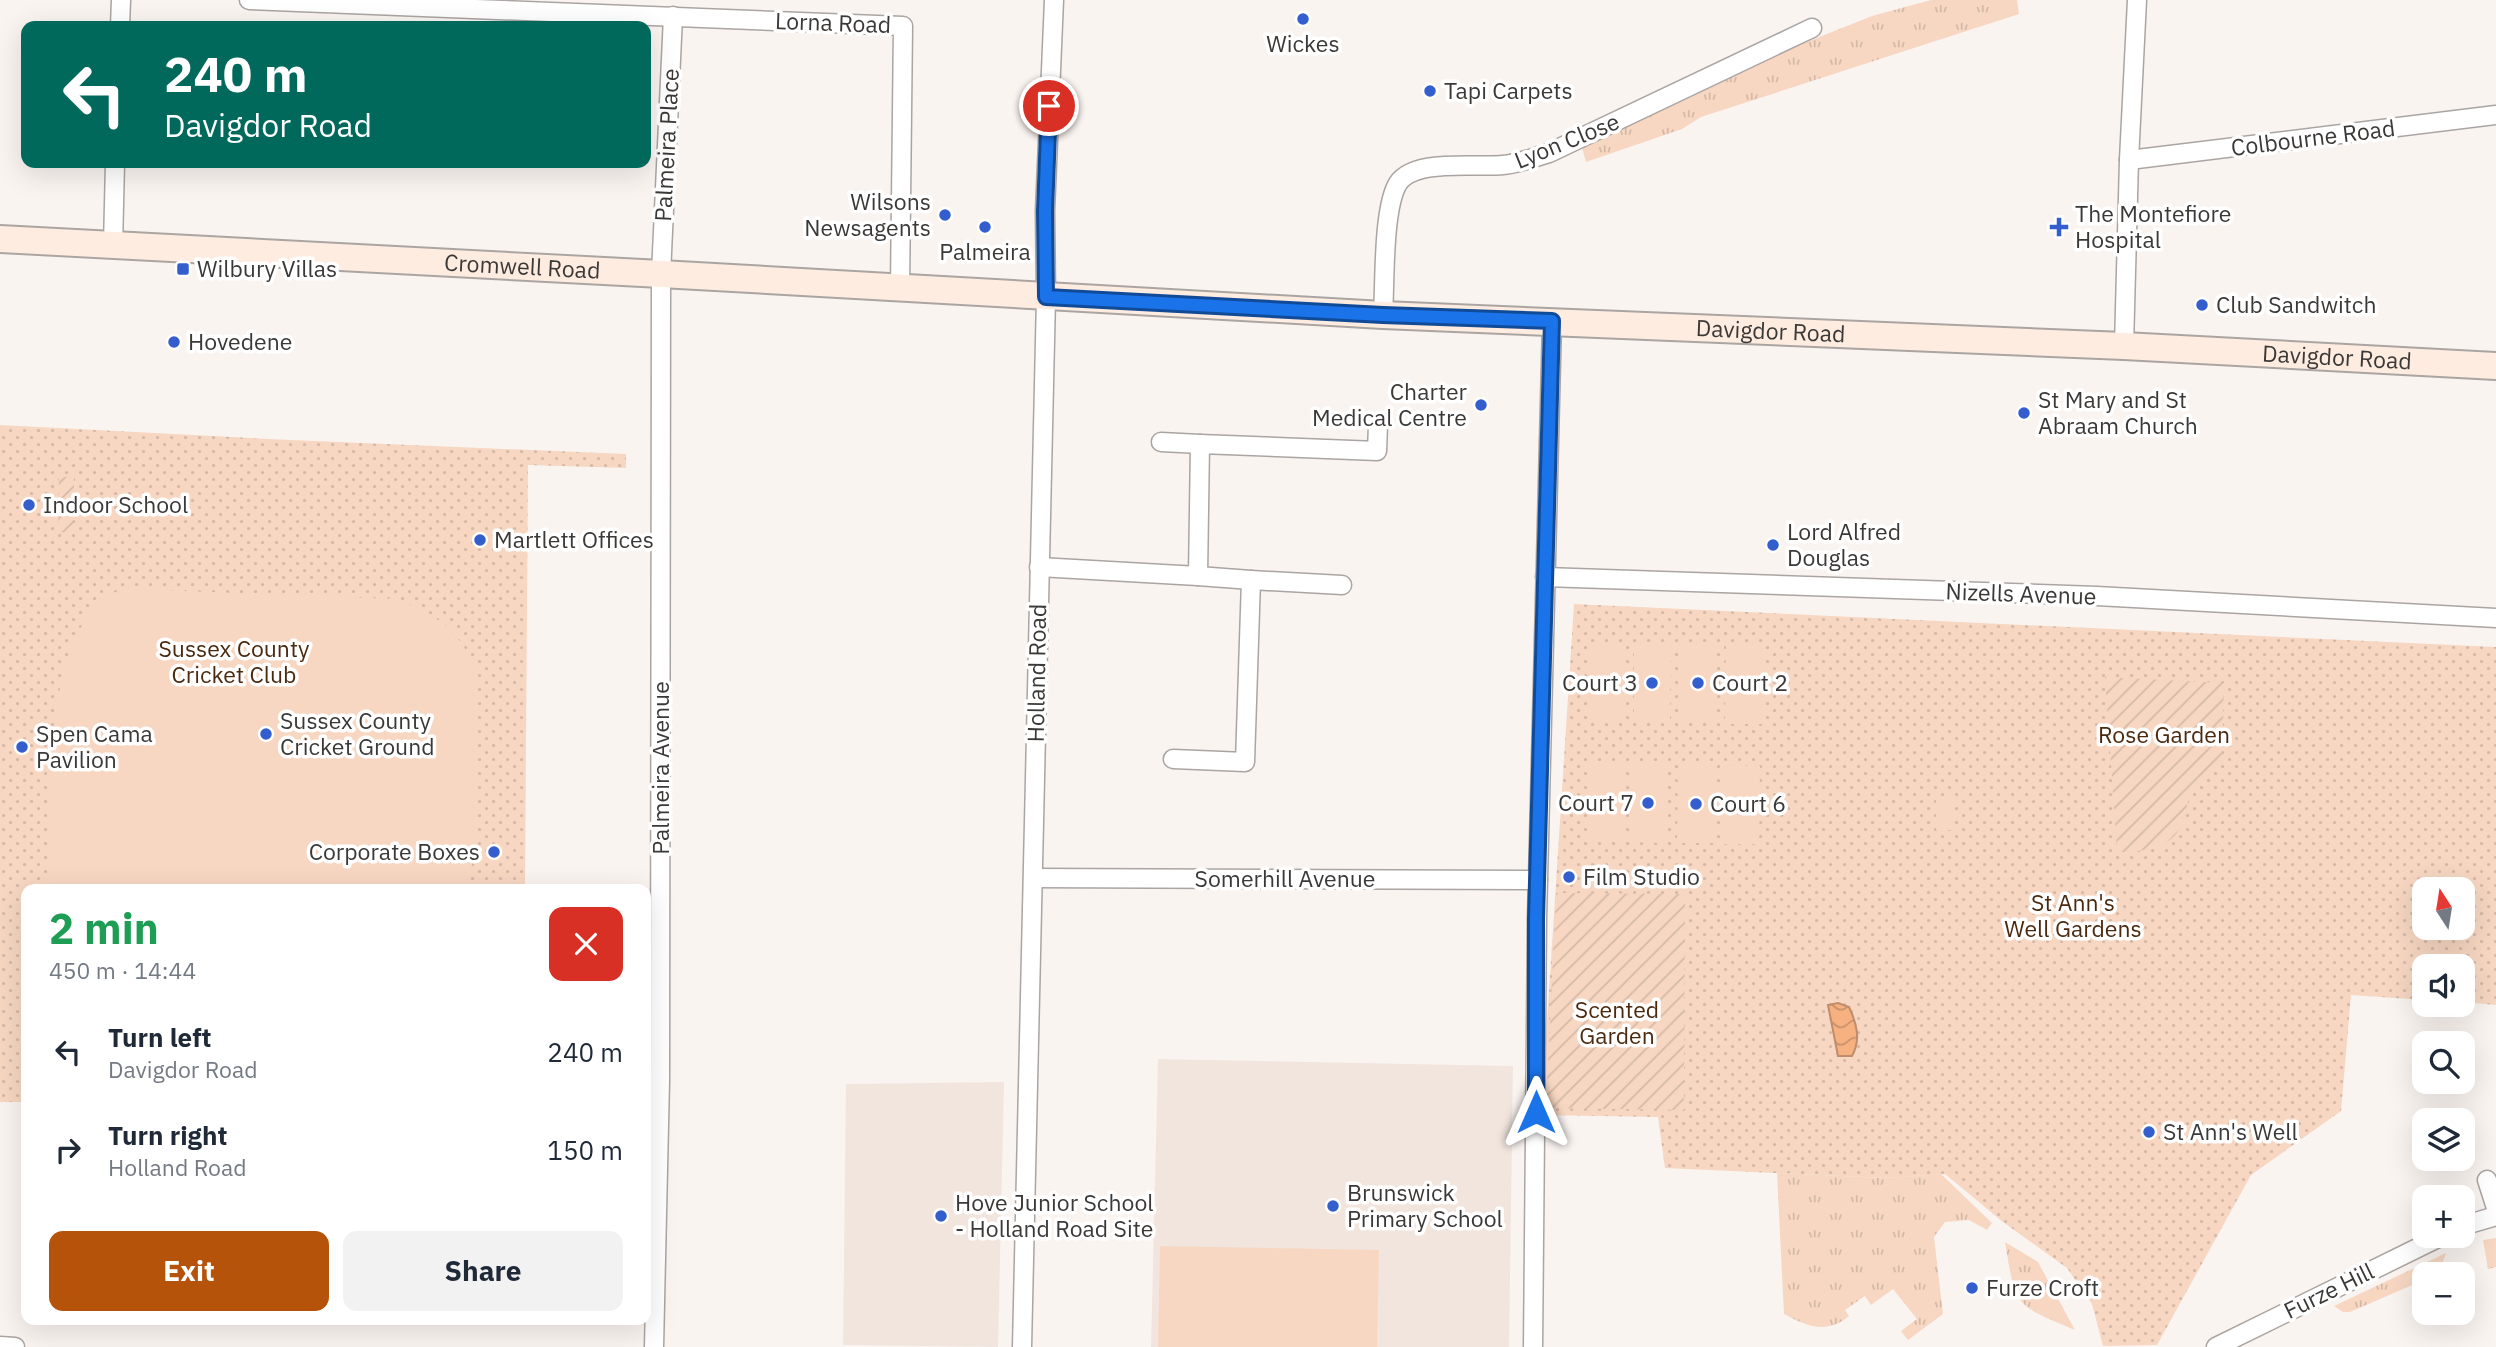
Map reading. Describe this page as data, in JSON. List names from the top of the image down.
{
  "streets": {
    "main road": ["Cromwell Road", "Davigdor Road"],
    "street": [
      "Lorna Road",
      "Colbourne Road",
      "Lyon Close",
      "Palmeira Place",
      "Nizells Avenue",
      "Holland Road",
      "Palmeira Avenue",
      "Somerhill Avenue",
      "Furze Hill"
    ]
  },
  "crossings": [
    ["Lorna Road", "Palmeira Place"],
    ["Lorna Road", "Cromwell Road"],
    ["Lyon Close", "Davigdor Road"],
    ["Palmeira Place", "Cromwell Road"],
    ["Palmeira Place", "Palmeira Avenue"],
    ["Cromwell Road", "Davigdor Road"],
    ["Cromwell Road", "Holland Road"],
    ["Cromwell Road", "Palmeira Avenue"],
    ["Davigdor Road", "Holland Road"],
    ["Holland Road", "Somerhill Avenue"]
  ],
  "parks": [
    "Sussex County Cricket Club",
    "Rose Garden",
    "St Ann's Well Gardens",
    "Scented Garden"
  ],
  "places": {
    "other": [
      "Wickes",
      "Tapi Carpets",
      "Wilsons Newsagents",
      "Palmeira",
      "Club Sandwitch",
      "Hovedene",
      "Charter Medical Centre",
      "St Mary and St Abraam Church",
      "Indoor School",
      "Martlett Offices",
      "Lord Alfred Douglas",
      "Court 3",
      "Court 2",
      "Sussex County Cricket Ground",
      "Spen Cama Pavilion",
      "Court 7",
      "Court 6",
      "Corporate Boxes",
      "Film Studio",
      "St Ann's Well",
      "Brunswick Primary School",
      "Hove Junior School - Holland Road Site",
      "Furze Croft"
    ],
    "health": ["The Montefiore Hospital"],
    "transit": ["Wilbury Villas"]
  },
  "north": "top",
  "page": {
    "turn": ["240 m", "Davigdor Road"],
    "map_buttons": ["+", "−"],
    "heading": ["2 min", "450 m · 14:44"],
    "list": [
      {
        "name": "Turn left",
        "note": "Davigdor Road",
        "value": "240 m"
      },
      {
        "name": "Turn right",
        "note": "Holland Road",
        "value": "150 m"
      }
    ],
    "buttons": ["Exit", "Share"]
  }
}
